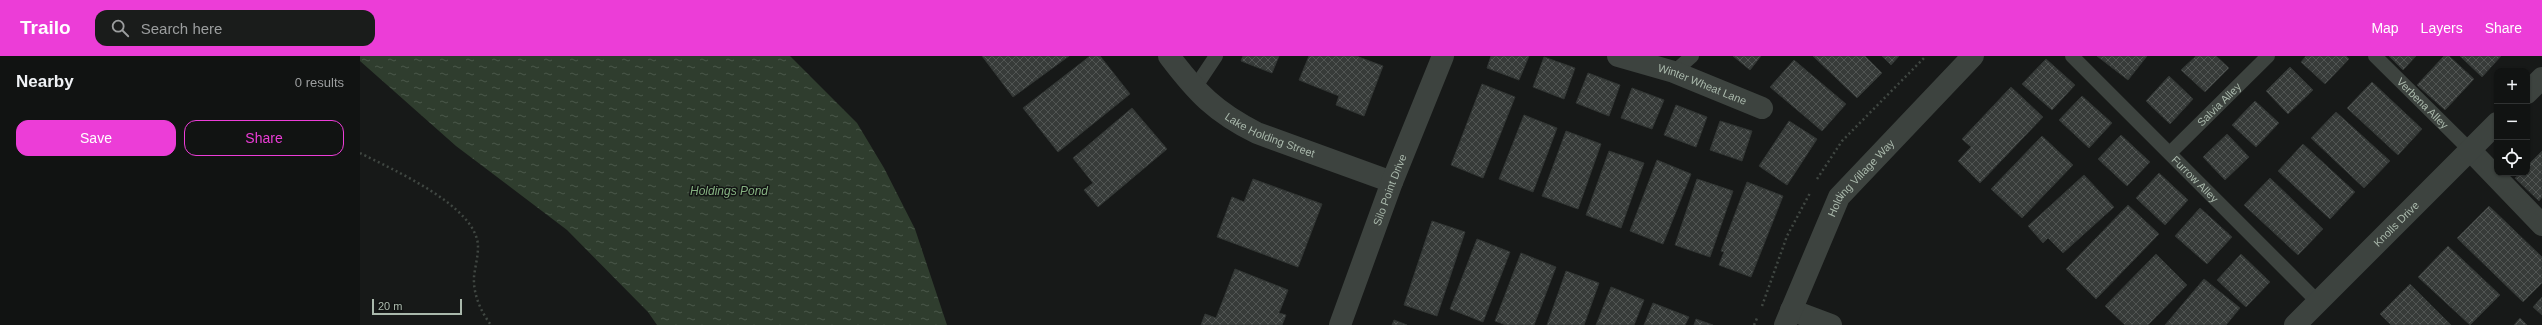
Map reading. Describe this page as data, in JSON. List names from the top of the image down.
{
  "streets": {
    "street": [
      "Winter Wheat Lane",
      "Lake Holding Street",
      "Holding Village Way",
      "Silo Point Drive",
      "Knolls Drive"
    ],
    "lane": ["Verbena Alley", "Salvia Alley", "Furrow Alley"]
  },
  "crossings": [
    ["Verbena Alley", "Knolls Drive"],
    ["Salvia Alley", "Furrow Alley"],
    ["Lake Holding Street", "Silo Point Drive"],
    ["Furrow Alley", "Knolls Drive"]
  ],
  "water": ["Holdings Pond"],
  "scale_bar": "20 m",
  "page": {
    "header": "Trailo",
    "search": "Search here",
    "nav": ["Map", "Layers", "Share"],
    "heading": ["Nearby", "0 results"],
    "map_buttons": ["+", "−"],
    "buttons": ["Save", "Share"],
    "scale": "20 m"
  }
}
